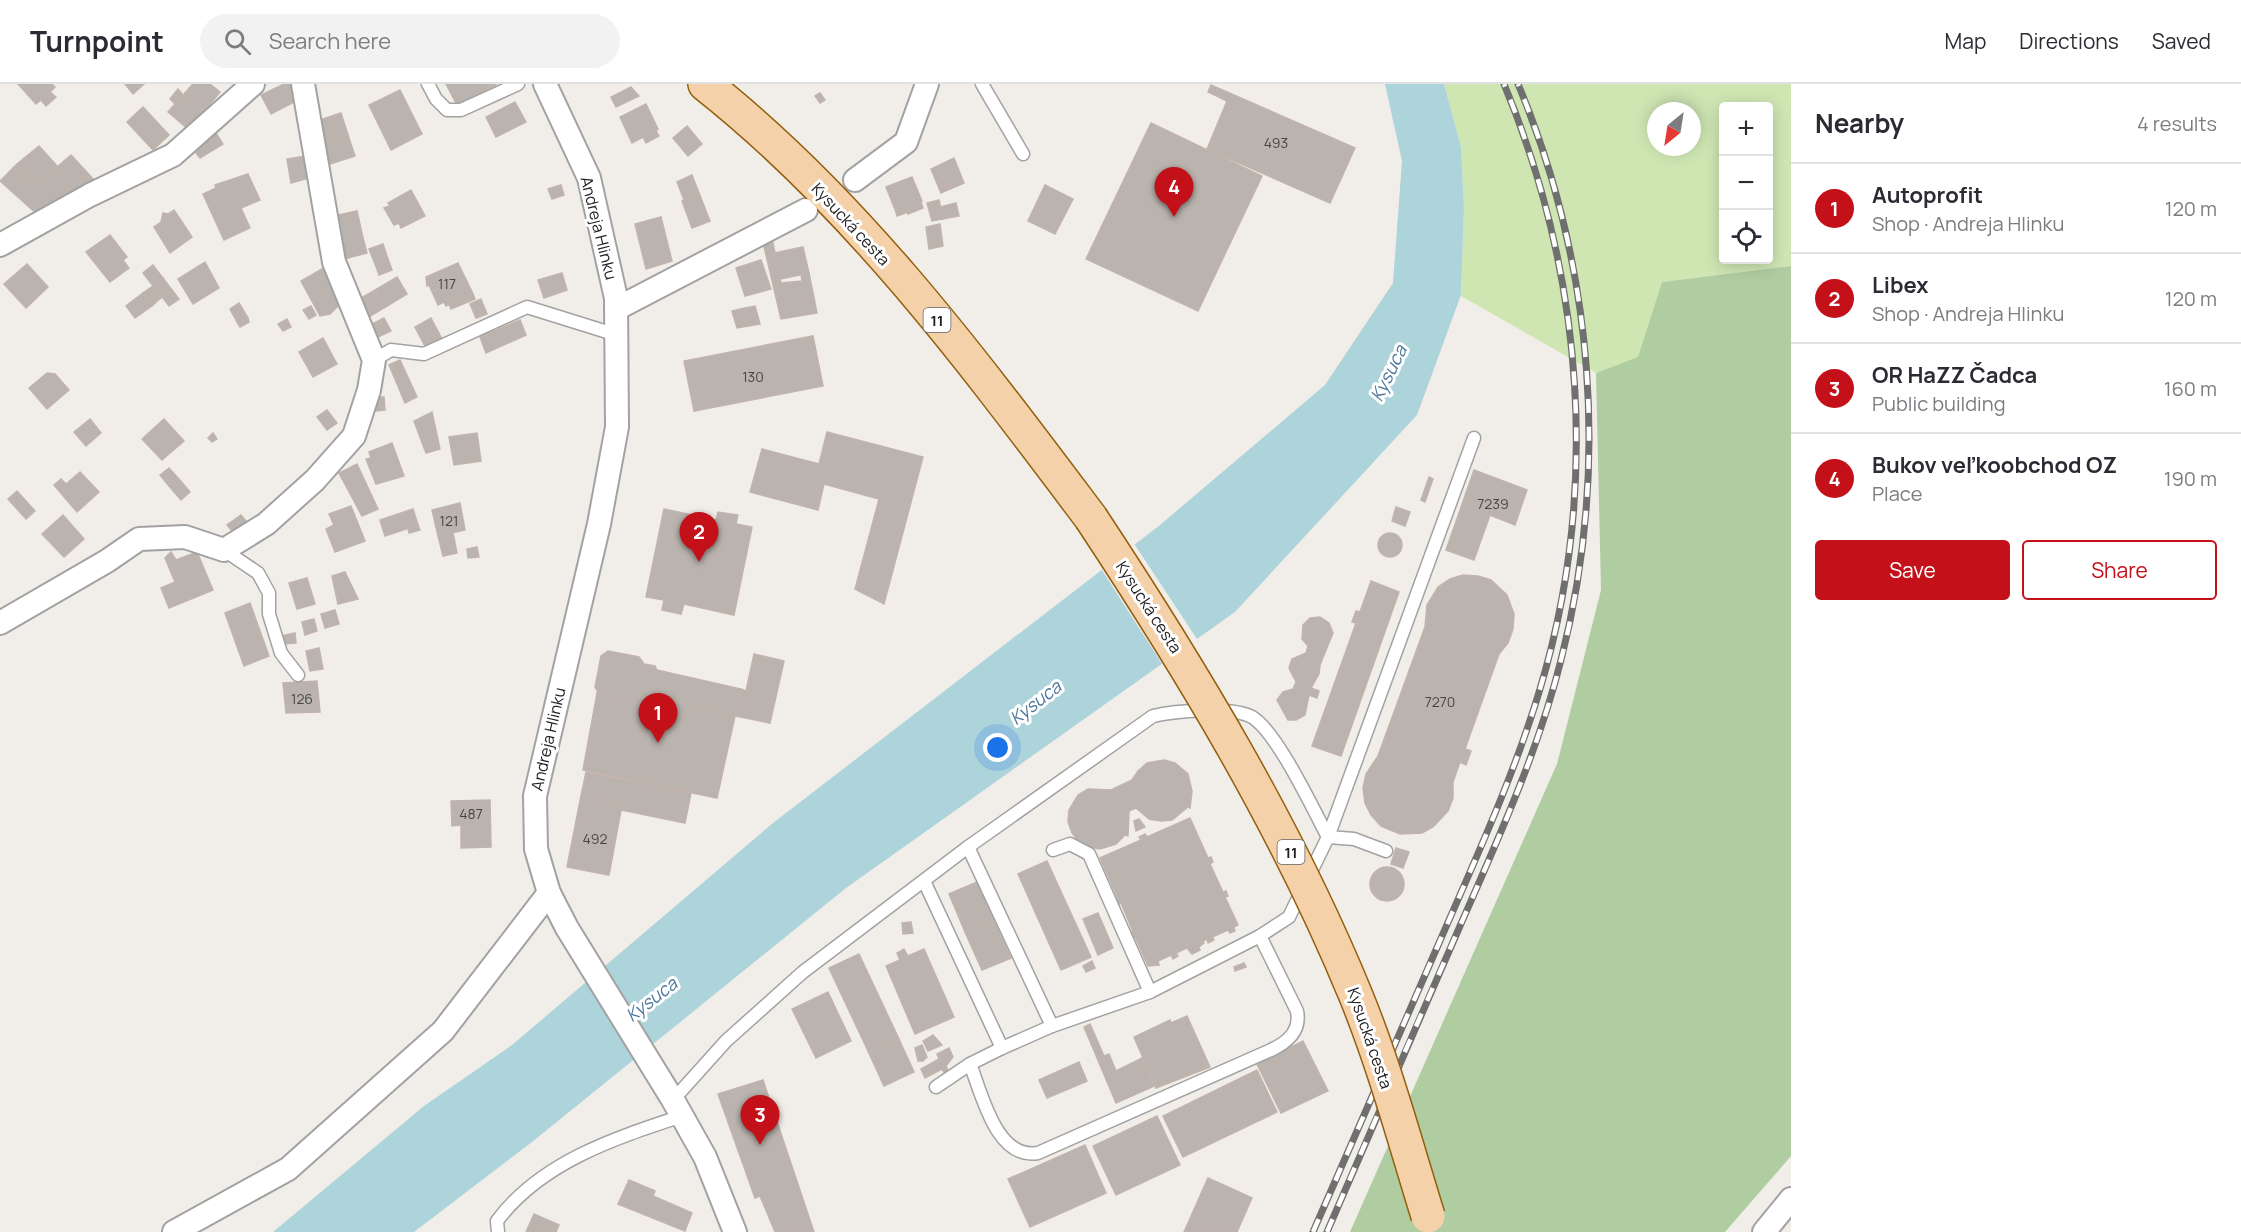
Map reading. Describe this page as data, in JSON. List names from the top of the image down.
{
  "streets": {
    "main road": ["Kysucká cesta", "11"],
    "street": ["Andreja Hlinku"]
  },
  "water": ["Kysuca"],
  "house_numbers": [
    "493",
    "117",
    "130",
    "7239",
    "121",
    "126",
    "7270",
    "487",
    "492"
  ],
  "north": "bottom left",
  "page": {
    "header": "Turnpoint",
    "search": "Search here",
    "nav": ["Map", "Directions", "Saved"],
    "heading": ["Nearby", "4 results"],
    "map_buttons": ["+", "−"],
    "list": [
      {
        "mark": "1",
        "name": "Autoprofit",
        "note": "Shop · Andreja Hlinku",
        "value": "120 m"
      },
      {
        "mark": "2",
        "name": "Libex",
        "note": "Shop · Andreja Hlinku",
        "value": "120 m"
      },
      {
        "mark": "3",
        "name": "OR HaZZ Čadca",
        "note": "Public building",
        "value": "160 m"
      },
      {
        "mark": "4",
        "name": "Bukov veľkoobchod OZ",
        "note": "Place",
        "value": "190 m"
      }
    ],
    "pins": [
      "4",
      "2",
      "1",
      "3"
    ],
    "buttons": ["Save", "Share"]
  }
}
